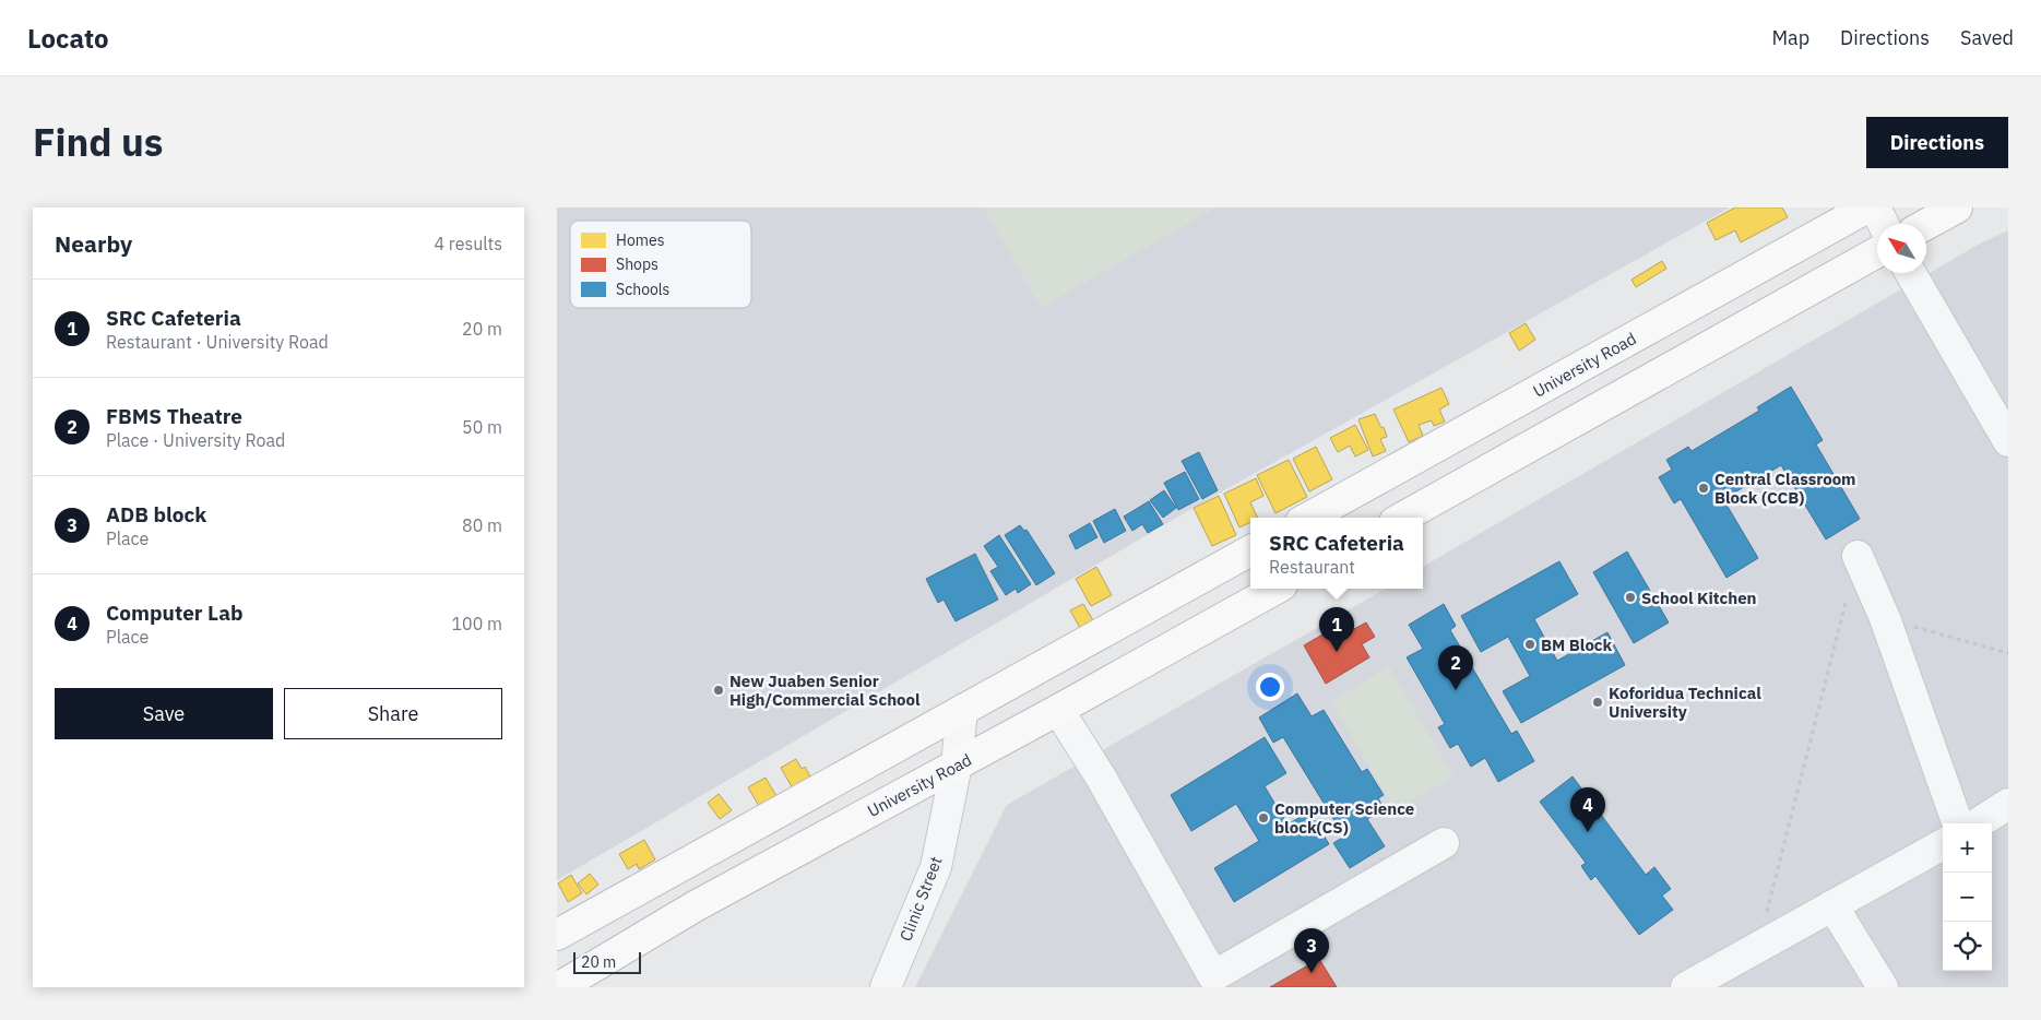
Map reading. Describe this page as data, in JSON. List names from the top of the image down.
{
  "streets": {
    "highway": ["University Road"],
    "street": ["Clinic Street"]
  },
  "crossings": [
    ["University Road", "Clinic Street"]
  ],
  "places": [
    "Central Classroom Block (CCB)",
    "School Kitchen",
    "BM Block",
    "New Juaben Senior High/Commercial School",
    "Koforidua Technical University",
    "Computer Science block(CS)"
  ],
  "legend": ["Homes", "Shops", "Schools"],
  "scale_bar": "20 m",
  "north": "top left",
  "page": {
    "header": "Locato",
    "nav": ["Map", "Directions", "Saved"],
    "title": "Find us",
    "buttons": [
      "Directions",
      ["Save", "Share"]
    ],
    "heading": ["Nearby", "4 results"],
    "list": [
      {
        "mark": "1",
        "name": "SRC Cafeteria",
        "note": "Restaurant · University Road",
        "value": "20 m"
      },
      {
        "mark": "2",
        "name": "FBMS Theatre",
        "note": "Place · University Road",
        "value": "50 m"
      },
      {
        "mark": "3",
        "name": "ADB block",
        "note": "Place",
        "value": "80 m"
      },
      {
        "mark": "4",
        "name": "Computer Lab",
        "note": "Place",
        "value": "100 m"
      }
    ],
    "popup": ["SRC Cafeteria", "Restaurant"],
    "pins": [
      "1",
      "2",
      "4",
      "3"
    ],
    "map_buttons": ["+", "−"],
    "scale": "20 m"
  }
}
